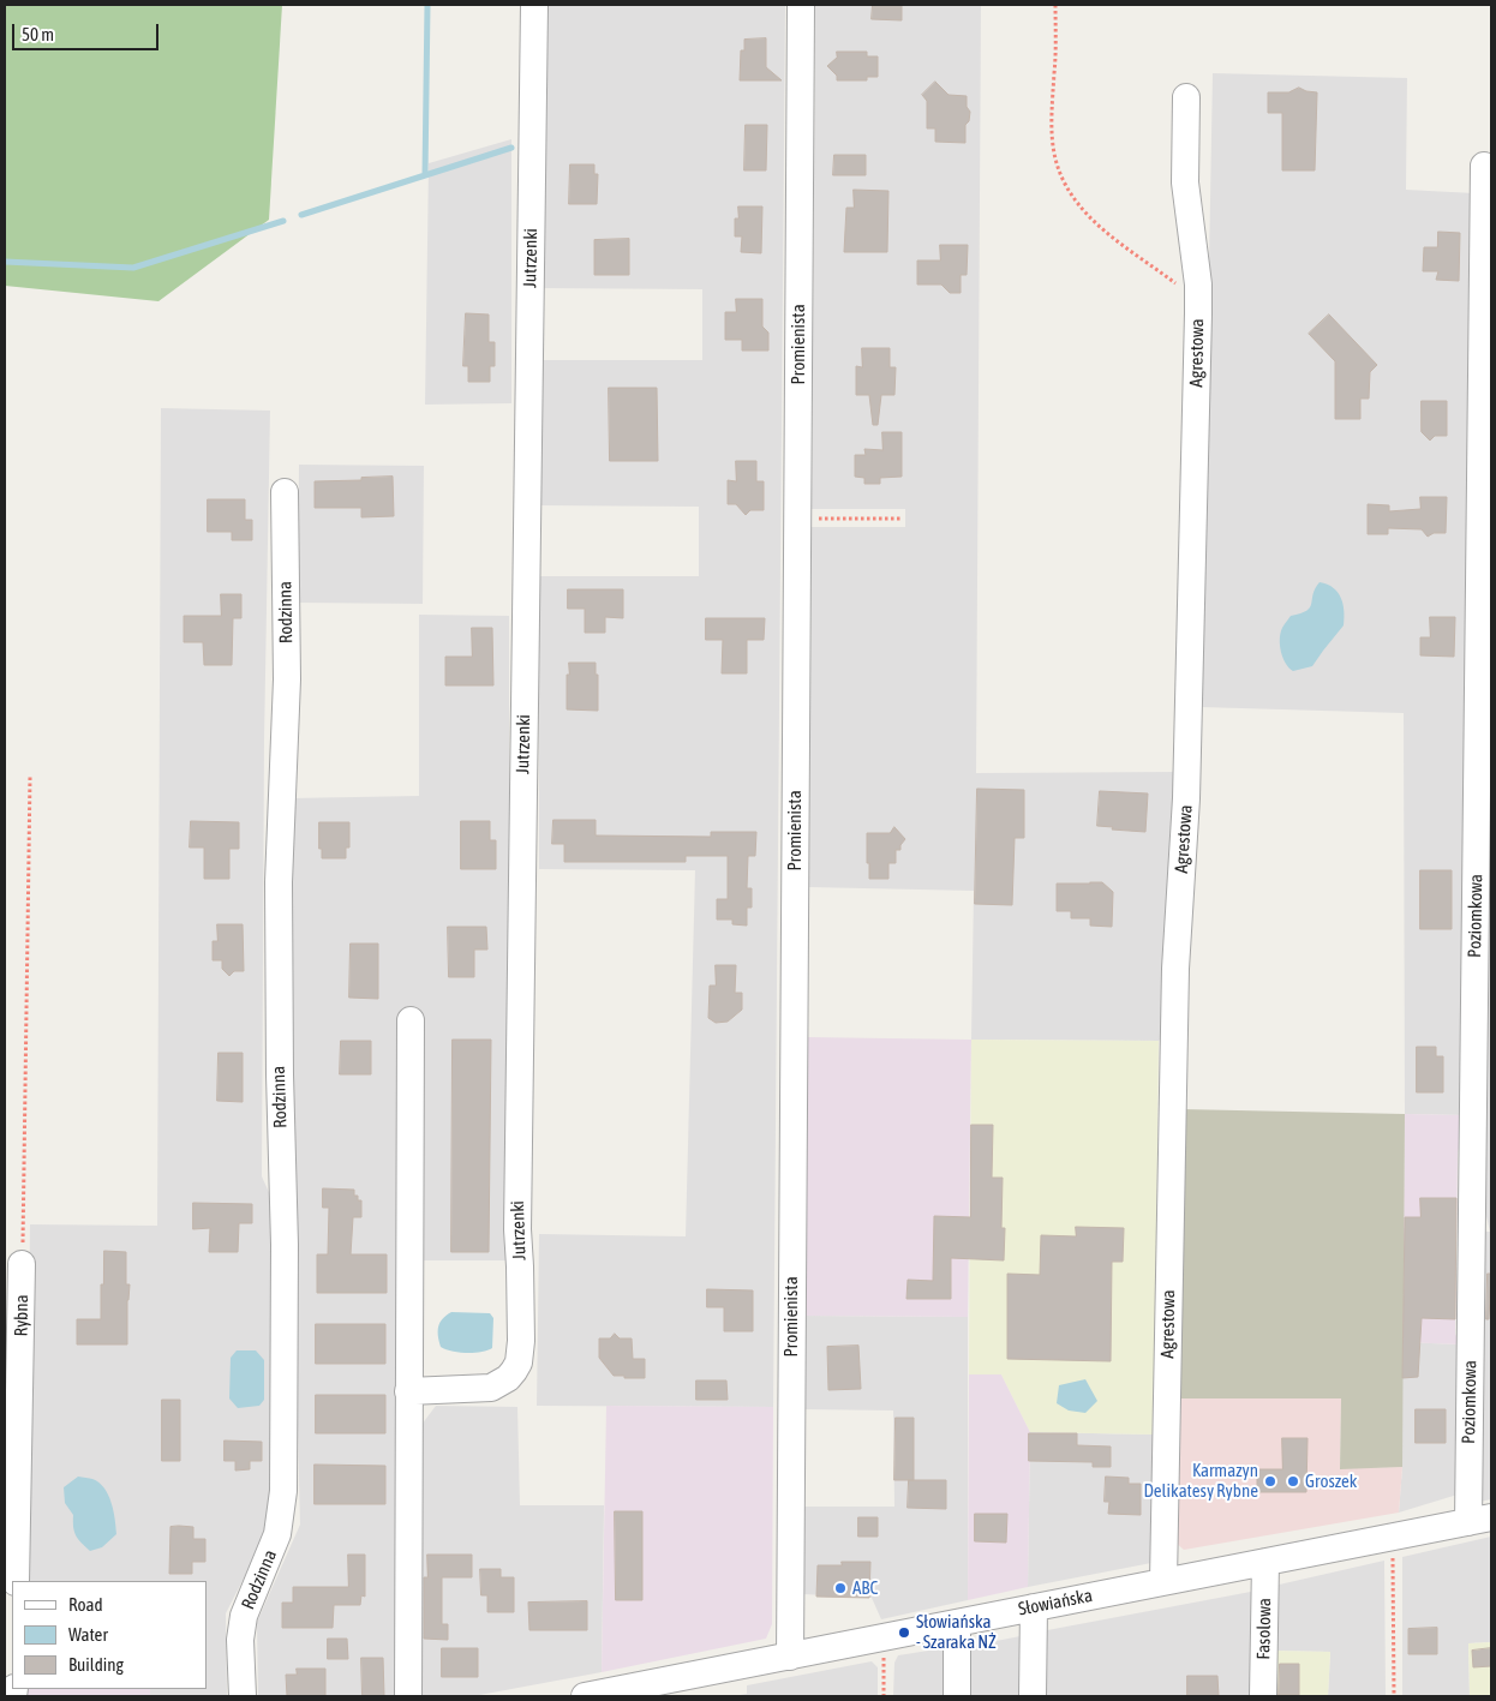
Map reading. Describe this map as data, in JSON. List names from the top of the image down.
{
  "streets": {
    "street": [
      "Jutrzenki",
      "Promienista",
      "Agrestowa",
      "Rodzinna",
      "Poziomkowa",
      "Rybna",
      "Słowiańska",
      "Fasolowa"
    ]
  },
  "crossings": [
    ["Promienista", "Słowiańska"],
    ["Agrestowa", "Słowiańska"],
    ["Poziomkowa", "Słowiańska"],
    ["Słowiańska", "Fasolowa"]
  ],
  "places": [
    "Karmazyn Delikatesy Rybne",
    "Groszek",
    "ABC",
    "Słowiańska - Szaraka NŻ"
  ],
  "legend": ["Road", "Water", "Building"],
  "scale_bar": "50 m"
}
